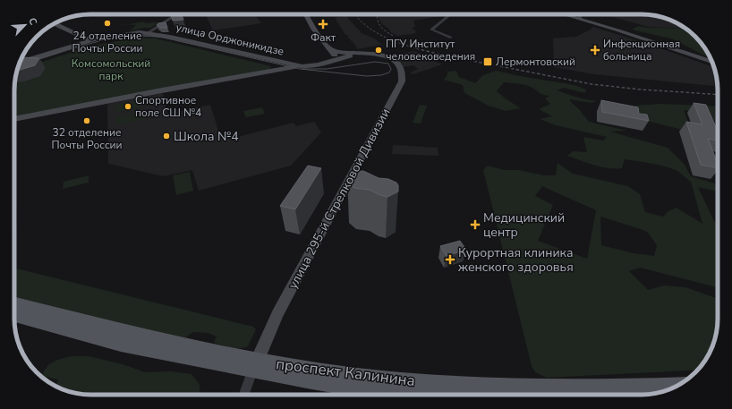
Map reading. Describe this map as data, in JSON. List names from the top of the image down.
{
  "streets": {
    "main road": ["проспект Калинина"],
    "street": ["улица Орджоникидзе", "улица 295-й Стрелковой Дивизии"]
  },
  "crossings": [
    ["улица Орджоникидзе", "улица 295-й Стрелковой Дивизии"],
    ["улица 295-й Стрелковой Дивизии", "проспект Калинина"]
  ],
  "parks": ["Комсомольский парк"],
  "places": {
    "other": [
      "24 отделение Почты России",
      "ПГУ Институт человековедения",
      "Спортивное поле СШ №4",
      "32 отделение Почты России",
      "Школа №4"
    ],
    "health": [
      "Факт",
      "Инфекционная больница",
      "Медицинский центр",
      "Курортная клиника женского здоровья"
    ],
    "transit": ["Лермонтовский"]
  },
  "north": "top right"
}
